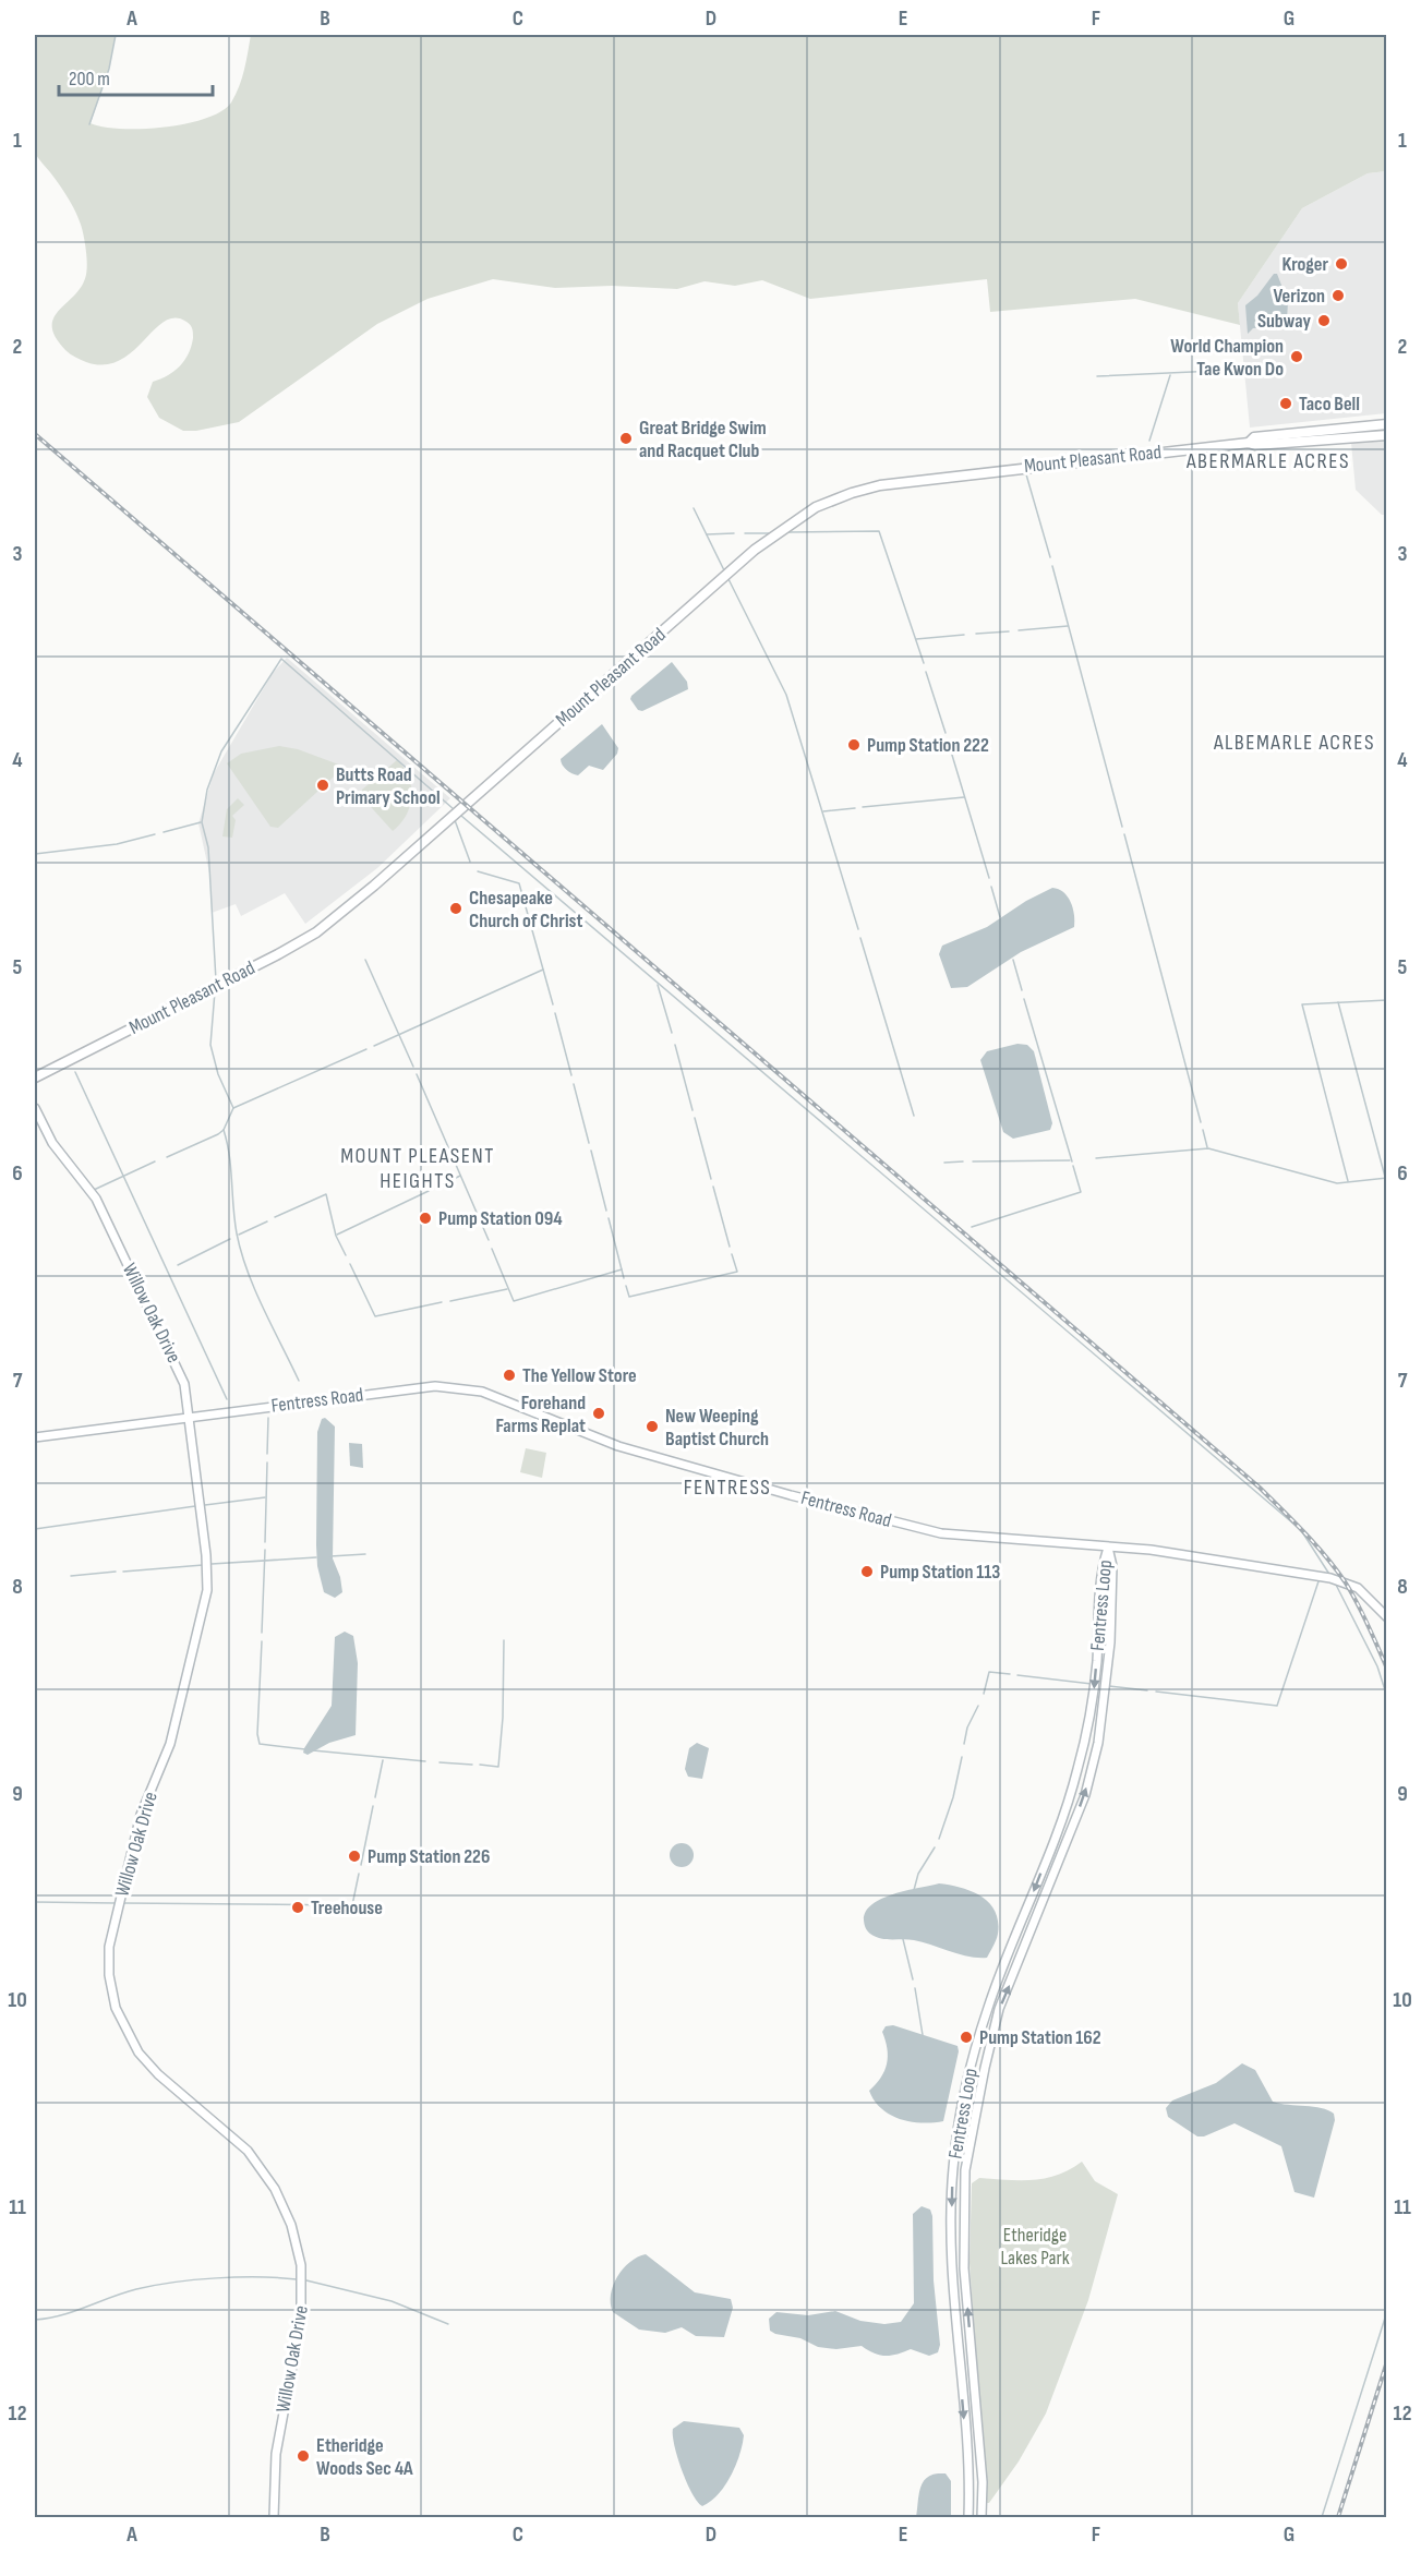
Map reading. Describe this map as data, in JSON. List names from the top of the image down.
{
  "streets": {
    "highway": ["Mount Pleasant Road"],
    "street": ["Willow Oak Drive", "Fentress Road", "Fentress Loop"]
  },
  "crossings": [
    ["Willow Oak Drive", "Fentress Road"],
    ["Fentress Road", "Fentress Loop"]
  ],
  "districts": [
    "ABERMARLE ACRES",
    "ALBEMARLE ACRES",
    "MOUNT PLEASENT HEIGHTS",
    "FENTRESS"
  ],
  "parks": ["Etheridge Lakes Park"],
  "places": [
    "Kroger",
    "Verizon",
    "Subway",
    "World Champion Tae Kwon Do",
    "Taco Bell",
    "Great Bridge Swim and Racquet Club",
    "Pump Station 222",
    "Butts Road Primary School",
    "Chesapeake Church of Christ",
    "Pump Station 094",
    "The Yellow Store",
    "Forehand Farms Replat",
    "New Weeping Baptist Church",
    "Pump Station 113",
    "Pump Station 226",
    "Treehouse",
    "Pump Station 162",
    "Etheridge Woods Sec 4A"
  ],
  "scale_bar": "200 m",
  "grid": {
    "columns": [
      "A",
      "B",
      "C",
      "D",
      "E",
      "F",
      "G"
    ],
    "rows": [
      "1",
      "2",
      "3",
      "4",
      "5",
      "6",
      "7",
      "8",
      "9",
      "10",
      "11",
      "12"
    ]
  }
}
